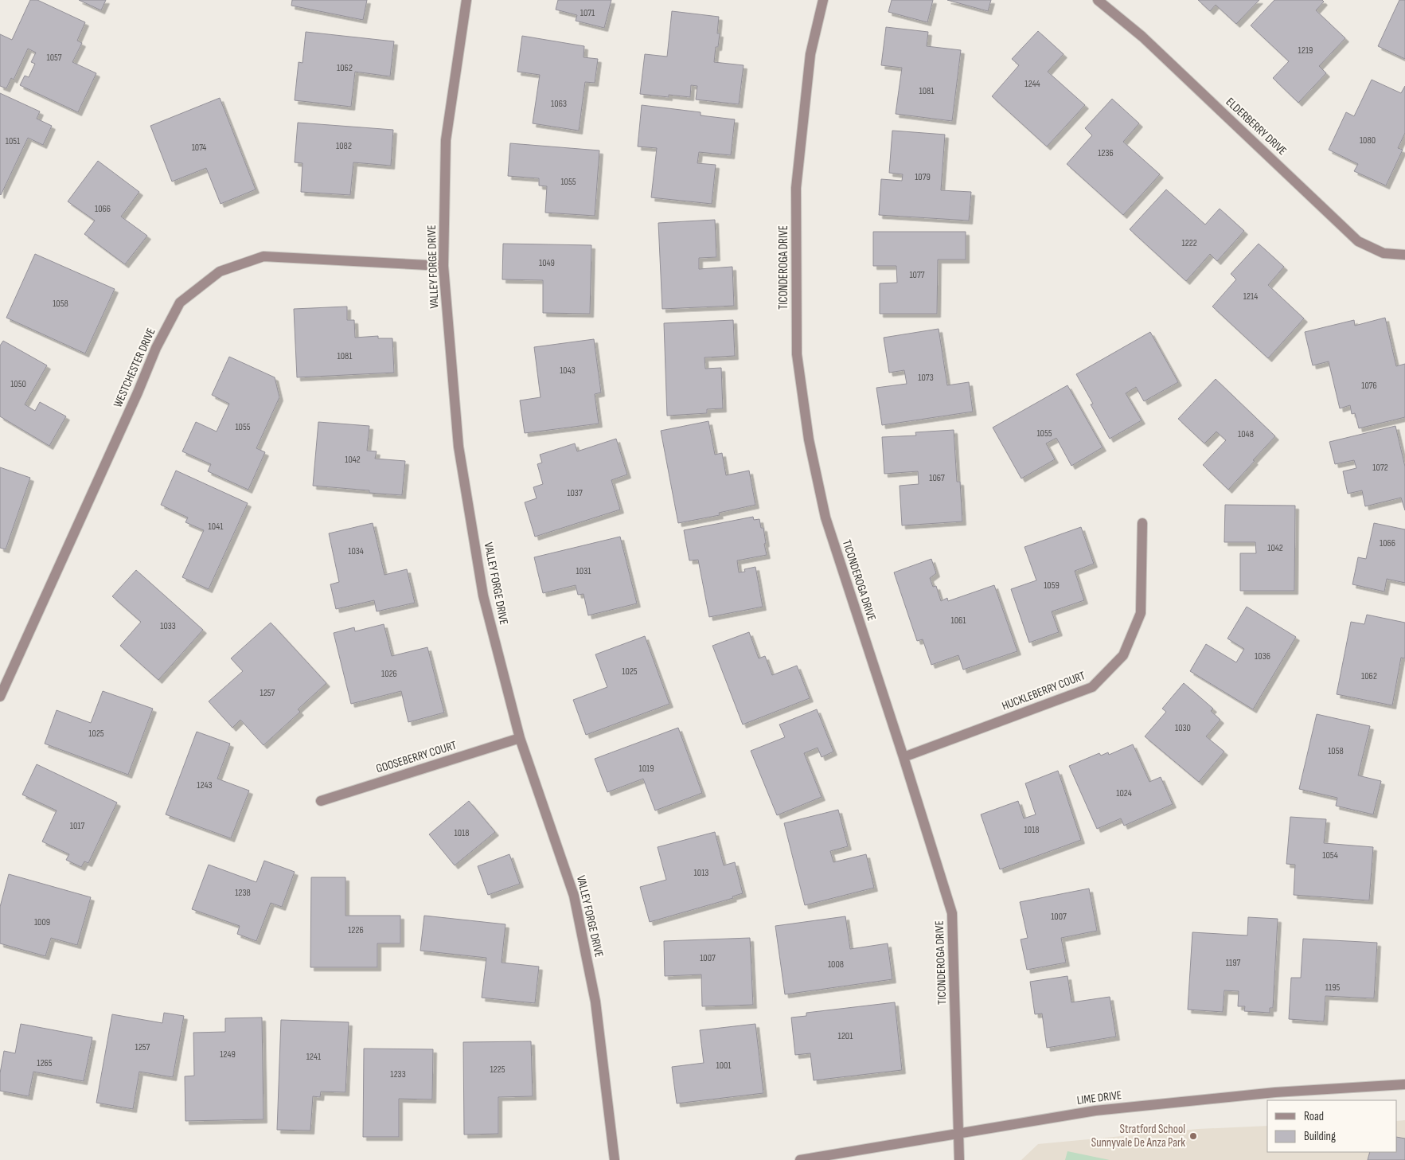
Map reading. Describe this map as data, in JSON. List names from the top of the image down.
{
  "streets": {
    "street": [
      "ELDERBERRY DRIVE",
      "VALLEY FORGE DRIVE",
      "TICONDEROGA DRIVE",
      "WESTCHESTER DRIVE",
      "HUCKLEBERRY COURT",
      "GOOSEBERRY COURT",
      "LIME DRIVE"
    ]
  },
  "crossings": [
    ["VALLEY FORGE DRIVE", "WESTCHESTER DRIVE"],
    ["VALLEY FORGE DRIVE", "GOOSEBERRY COURT"],
    ["TICONDEROGA DRIVE", "HUCKLEBERRY COURT"],
    ["TICONDEROGA DRIVE", "LIME DRIVE"]
  ],
  "places": ["Stratford School Sunnyvale De Anza Park"],
  "house_numbers": [
    "1071",
    "1219",
    "1057",
    "1062",
    "1244",
    "1081",
    "1063",
    "1080",
    "1051",
    "1082",
    "1074",
    "1236",
    "1079",
    "1055",
    "1066",
    "1222",
    "1049",
    "1077",
    "1214",
    "1058",
    "1081",
    "1043",
    "1073",
    "1050",
    "1076",
    "1055",
    "1055",
    "1048",
    "1042",
    "1072",
    "1067",
    "1037",
    "1041",
    "1066",
    "1042",
    "1034",
    "1031",
    "1059",
    "1061",
    "1033",
    "1036",
    "1025",
    "1026",
    "1062",
    "1257",
    "1030",
    "1025",
    "1058",
    "1019",
    "1243",
    "1024",
    "1017",
    "1018",
    "1018",
    "1054",
    "1013",
    "1238",
    "1007",
    "1009",
    "1226",
    "1007",
    "1197",
    "1008",
    "1195",
    "1201",
    "1257",
    "1249",
    "1241",
    "1265",
    "1001",
    "1225",
    "1233"
  ],
  "legend": ["Road", "Building"]
}
